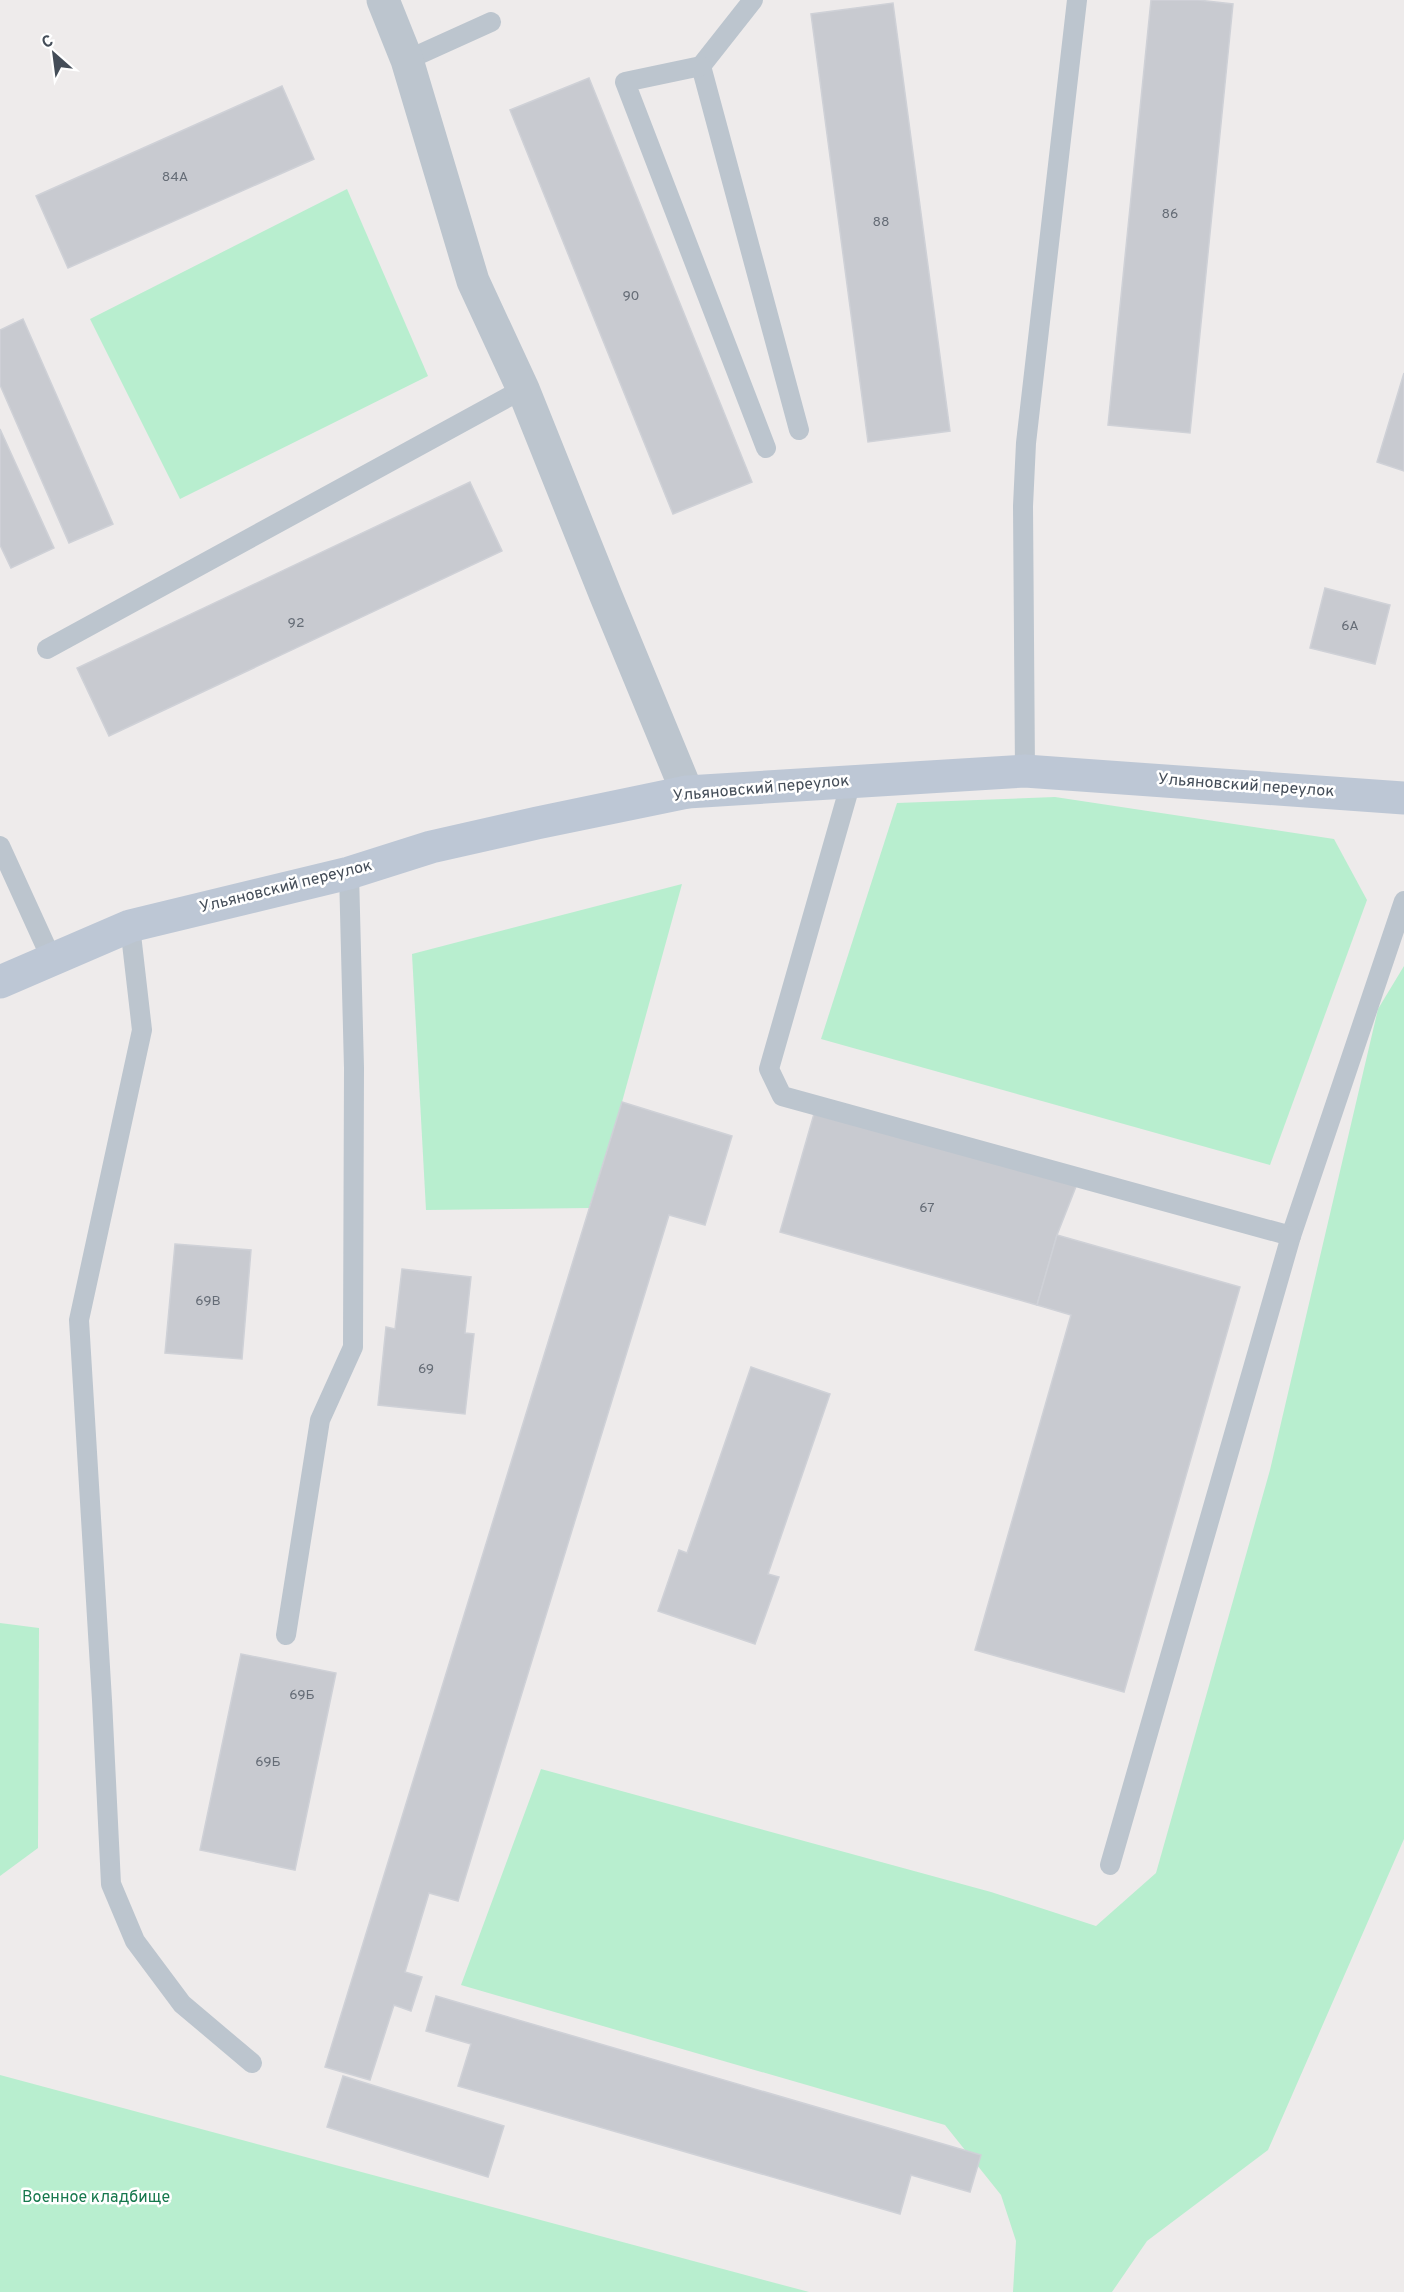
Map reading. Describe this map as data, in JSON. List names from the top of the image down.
{
  "streets": {
    "main road": ["Ульяновский переулок"]
  },
  "parks": ["Военное кладбище"],
  "house_numbers": [
    "84А",
    "86",
    "88",
    "90",
    "92",
    "6А",
    "67",
    "69В",
    "69",
    "69Б",
    "69Б"
  ],
  "north": "top left"
}
